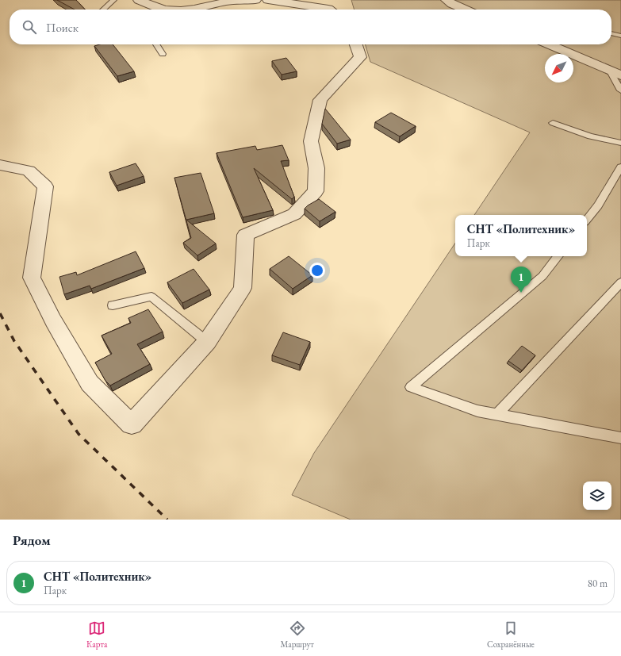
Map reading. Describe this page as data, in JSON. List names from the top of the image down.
{
  "north": "bottom left",
  "page": {
    "search": "Поиск",
    "popup": ["СНТ «Политехник»", "Парк"],
    "pins": "1",
    "heading": "Рядом",
    "list": [
      {
        "mark": "1",
        "name": "СНТ «Политехник»",
        "note": "Парк",
        "value": "80 m"
      }
    ],
    "nav": ["Карта", "Маршрут", "Сохранённые"]
  }
}
